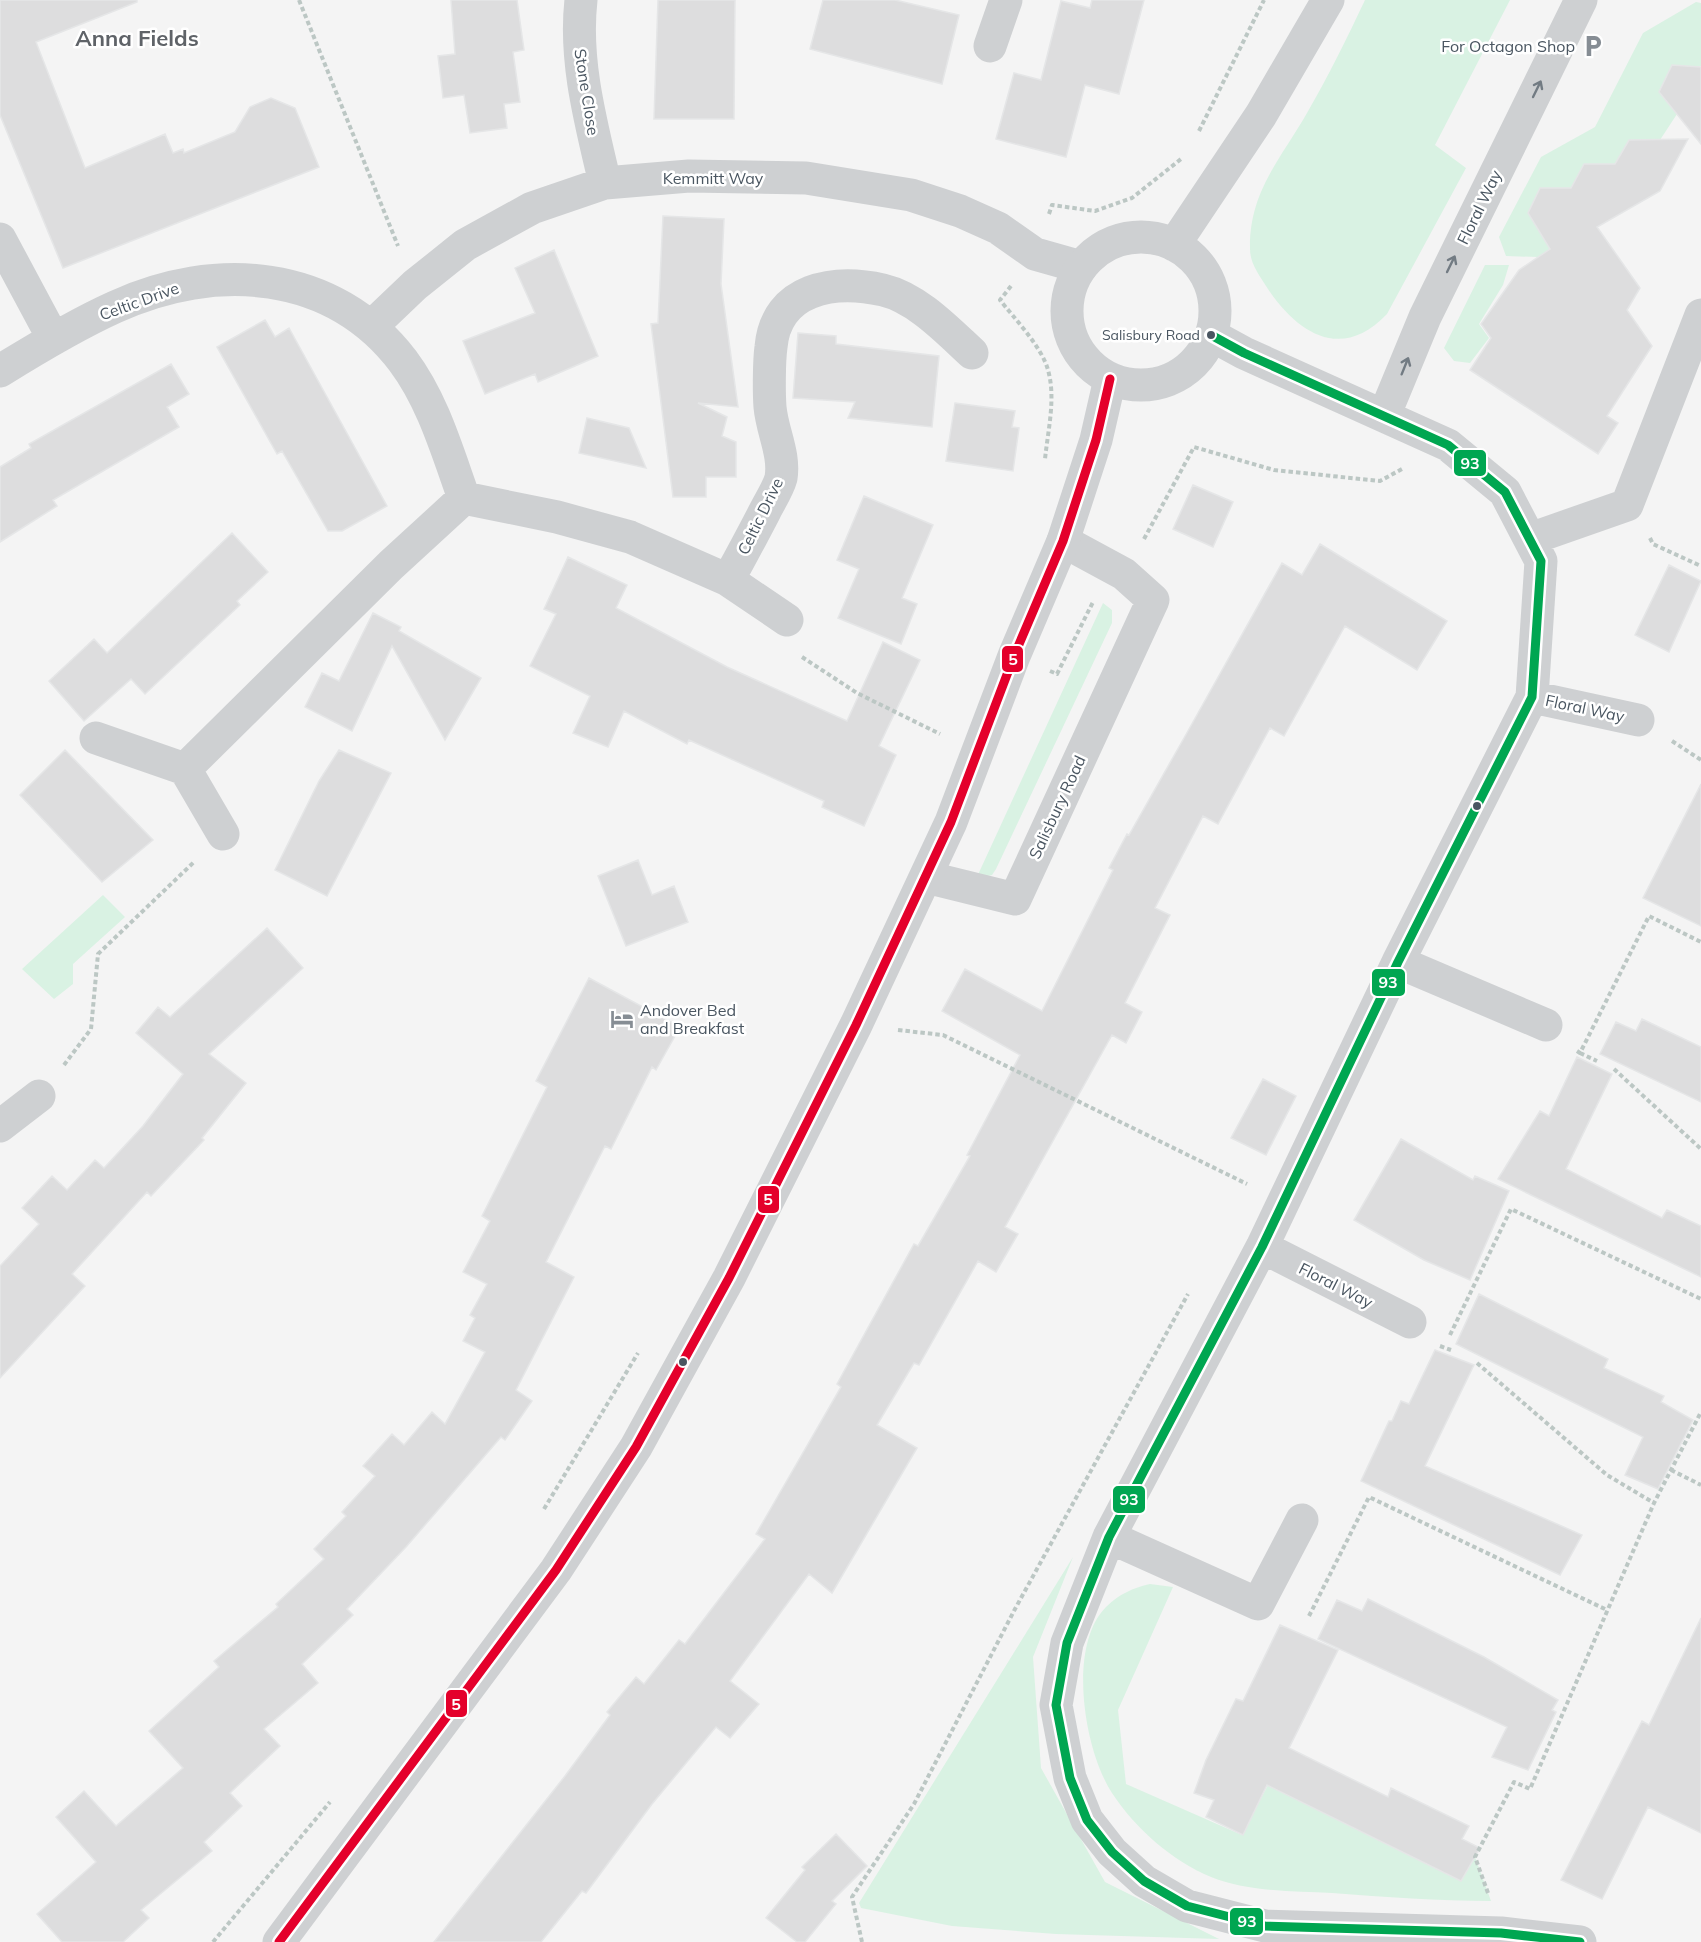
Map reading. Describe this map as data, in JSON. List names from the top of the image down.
{
  "streets": {
    "street": [
      "Stone Close",
      "Kemmitt Way",
      "Floral Way",
      "Celtic Drive",
      "Salisbury Road"
    ]
  },
  "crossings": [
    ["Stone Close", "Kemmitt Way"],
    ["Kemmitt Way", "Floral Way"],
    ["Kemmitt Way", "Celtic Drive"]
  ],
  "districts": ["Anna Fields"],
  "places": {
    "parking": ["For Octagon Shop"],
    "other": ["Salisbury Road"],
    "hotel": ["Andover Bed and Breakfast"]
  },
  "lines": ["transit line 93", "transit line 5"]
}
